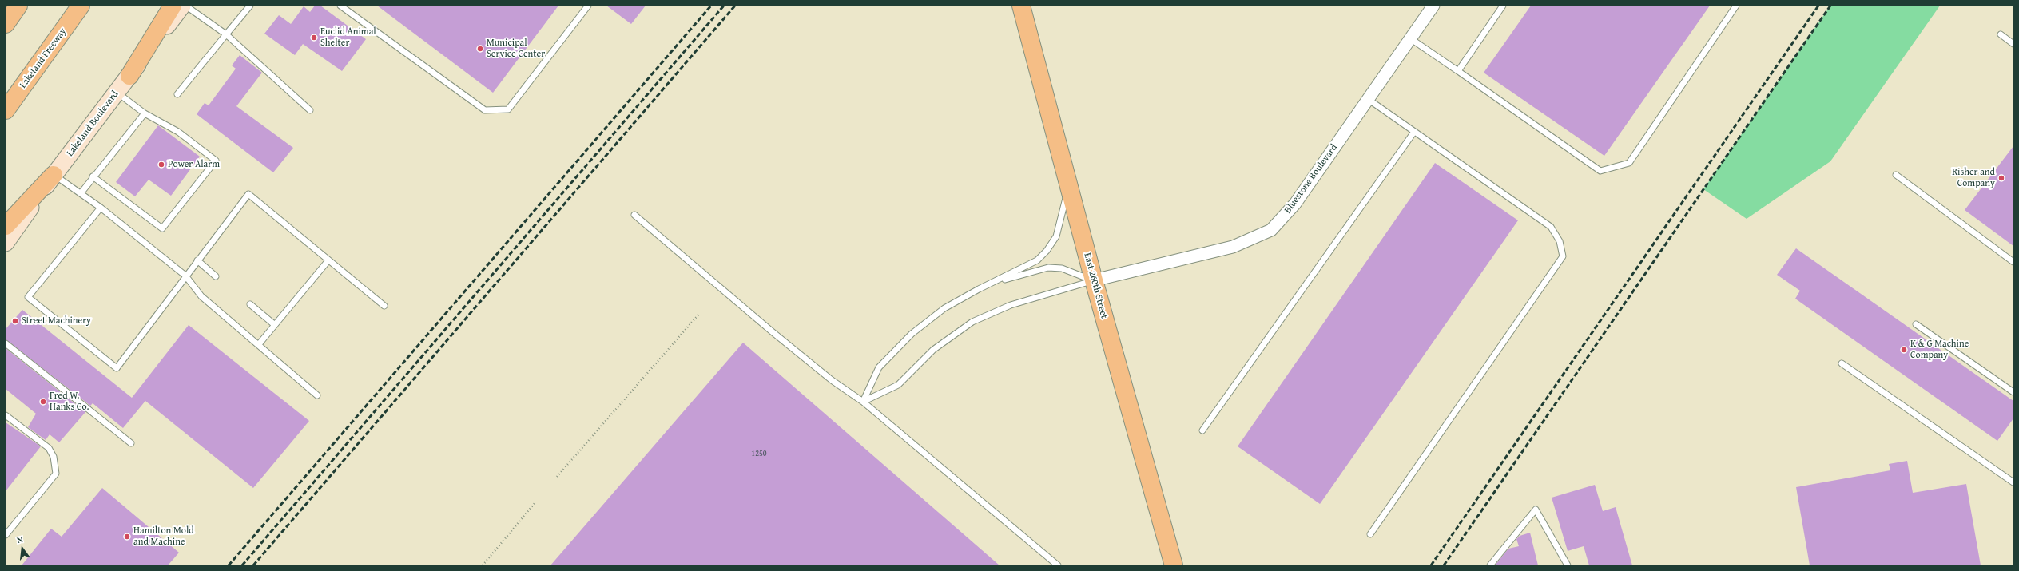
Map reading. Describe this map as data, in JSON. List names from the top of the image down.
{
  "streets": {
    "main road": ["Lakeland Freeway", "East 260th Street"],
    "street": ["Lakeland Boulevard", "Bluestone Boulevard"]
  },
  "crossings": [
    ["Bluestone Boulevard", "East 260th Street"]
  ],
  "places": [
    "Euclid Animal Shelter",
    "Municipal Service Center",
    "Power Alarm",
    "Risher and Company",
    "Street Machinery",
    "K & G Machine Company",
    "Fred W. Hanks Co.",
    "Hamilton Mold and Machine"
  ],
  "house_numbers": ["1250"],
  "north": "top"
}
